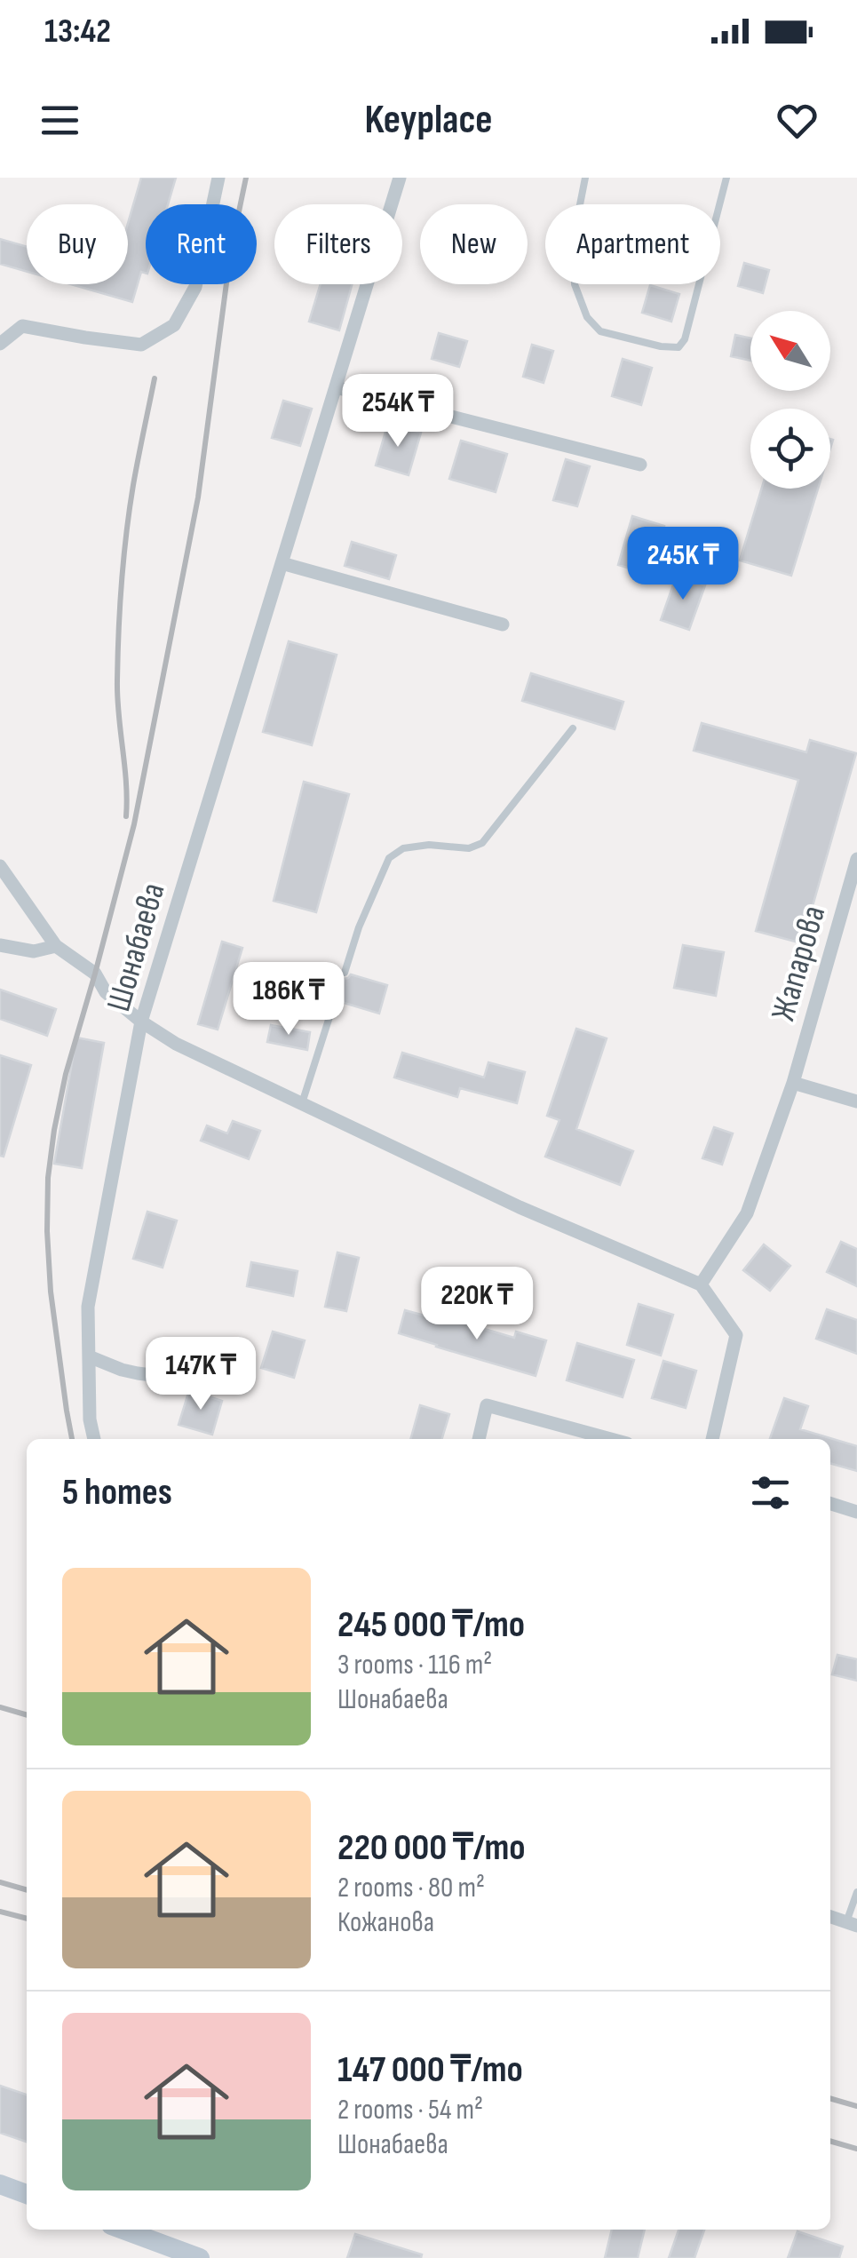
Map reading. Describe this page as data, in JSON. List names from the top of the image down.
{
  "streets": {
    "street": ["Шонабаева", "Жапарова"]
  },
  "north": "top left",
  "page": {
    "status": "13:42",
    "header": "Keyplace",
    "chip": [
      "Buy",
      "Rent",
      "Filters",
      "New",
      "Apartment"
    ],
    "price": [
      "254K ₸",
      "245K ₸",
      "186K ₸",
      "220K ₸",
      "147K ₸"
    ],
    "heading": "5 homes",
    "list": [
      {
        "name": "245 000 ₸/mo",
        "note": "3 rooms · 116 m² · Шонабаева"
      },
      {
        "name": "220 000 ₸/mo",
        "note": "2 rooms · 80 m² · Кожанова"
      },
      {
        "name": "147 000 ₸/mo",
        "note": "2 rooms · 54 m² · Шонабаева"
      }
    ]
  }
}
